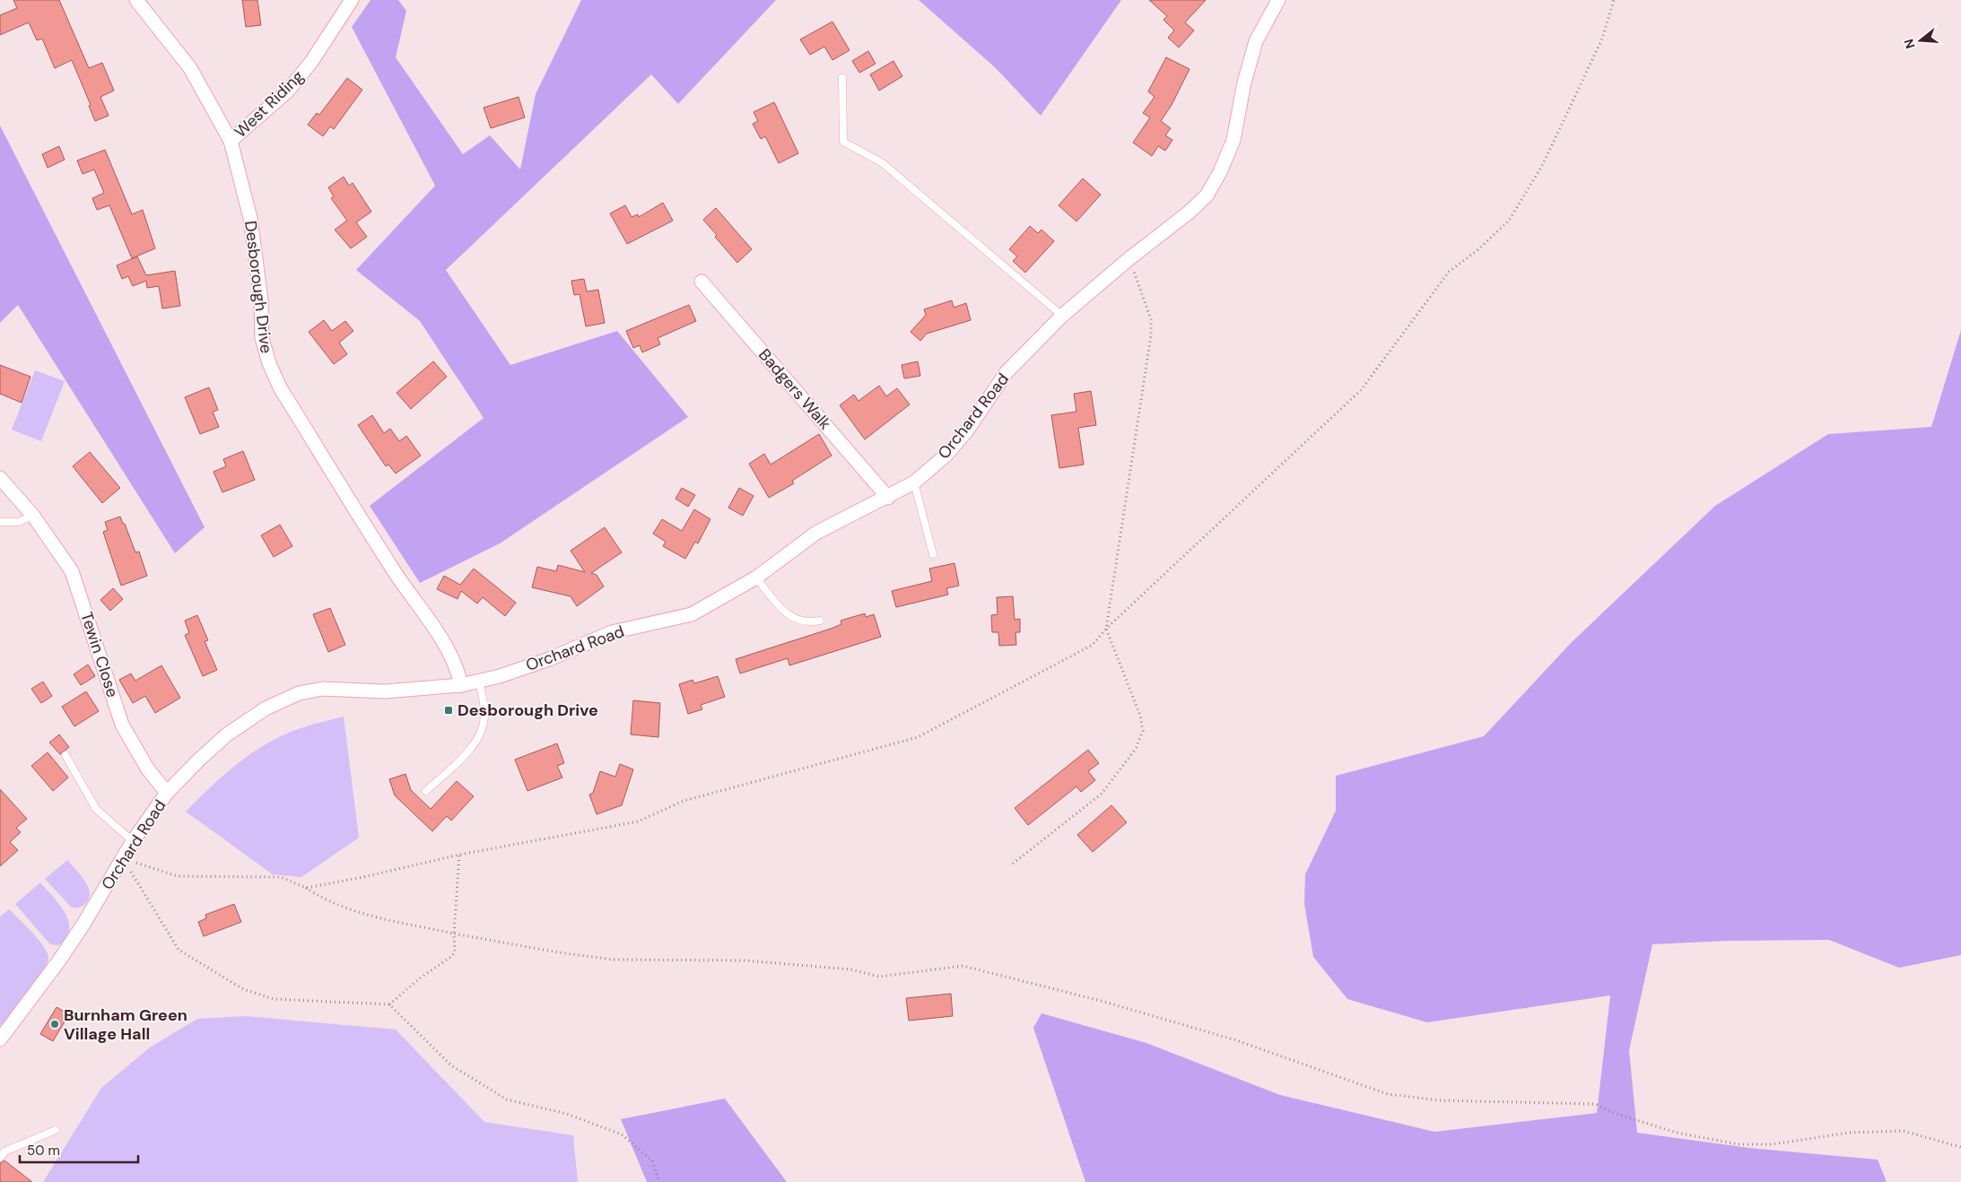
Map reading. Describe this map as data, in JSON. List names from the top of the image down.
{
  "streets": {
    "street": [
      "West Riding",
      "Desborough Drive",
      "Badgers Walk",
      "Orchard Road",
      "Tewin Close"
    ]
  },
  "crossings": [
    ["West Riding", "Desborough Drive"],
    ["Desborough Drive", "Orchard Road"],
    ["Badgers Walk", "Orchard Road"],
    ["Orchard Road", "Tewin Close"]
  ],
  "places": {
    "transit": ["Desborough Drive"],
    "other": ["Burnham Green Village Hall"]
  },
  "scale_bar": "50 m",
  "north": "left"
}
